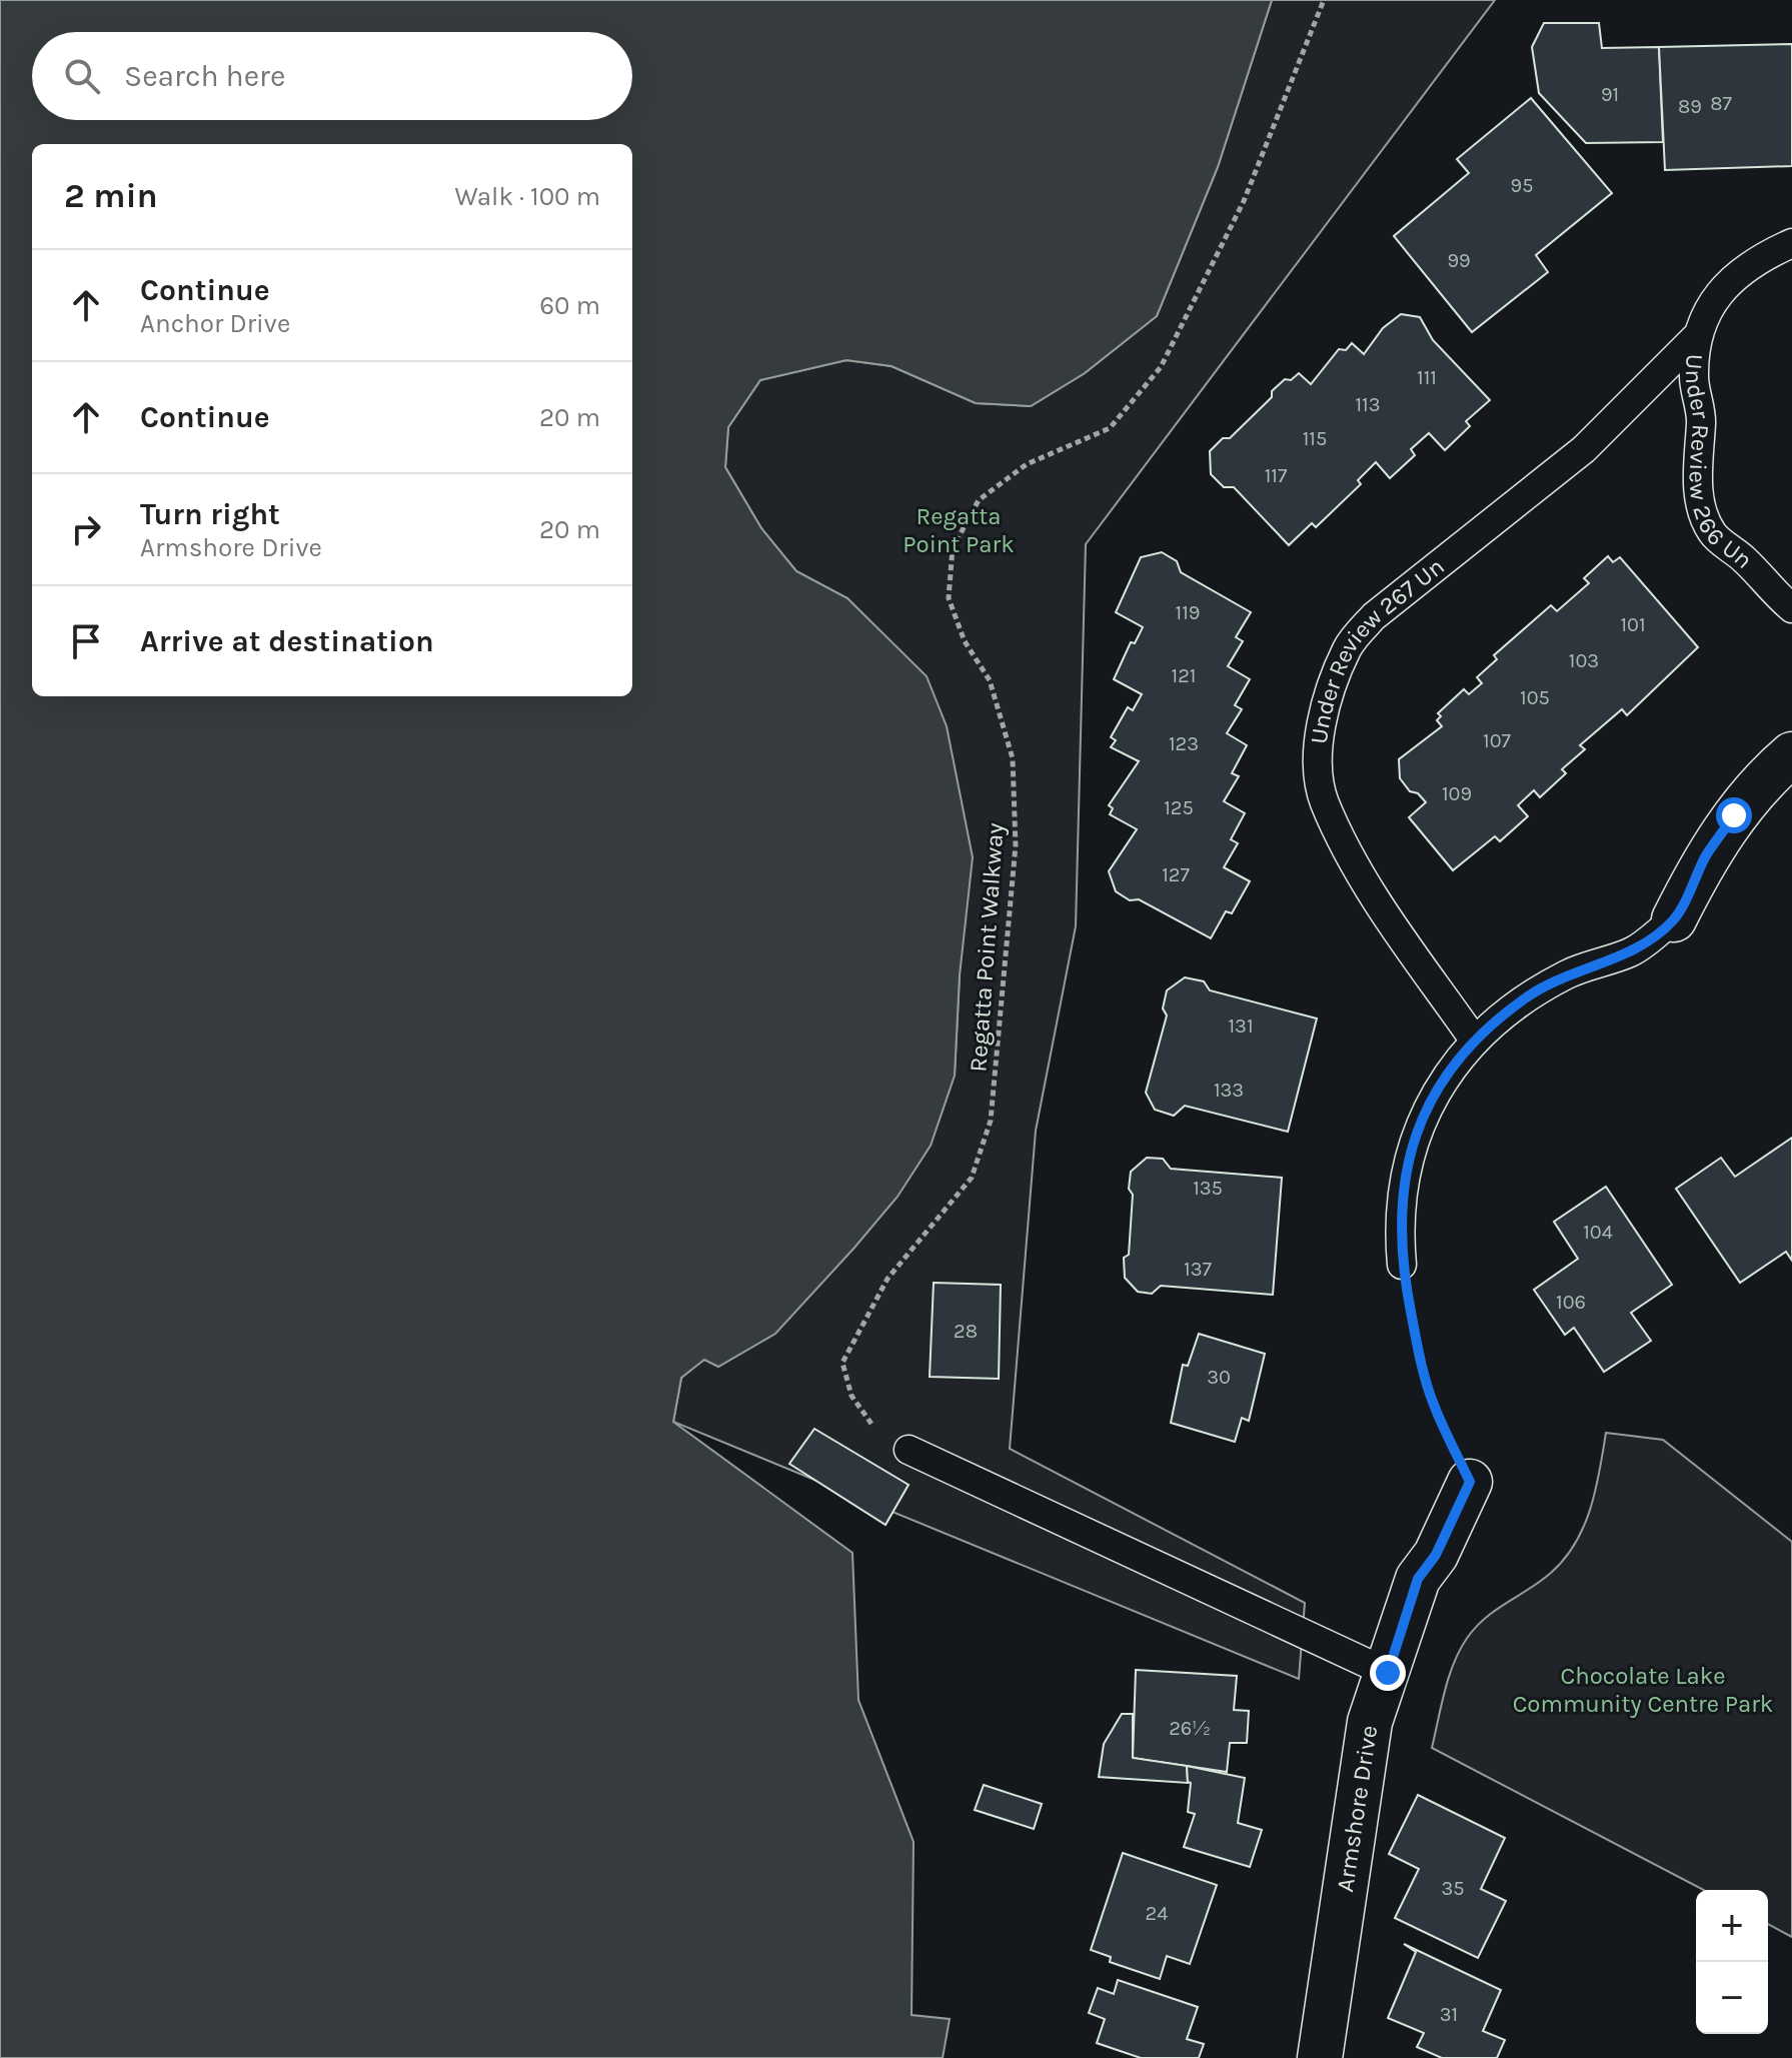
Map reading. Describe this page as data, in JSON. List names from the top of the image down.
{
  "streets": {
    "street": ["Armshore Drive"],
    "lane": ["Under Review 266 Un", "Under Review 267 Un"],
    "path": ["Regatta Point Walkway"]
  },
  "crossings": [
    ["Under Review 266 Un", "Under Review 267 Un"]
  ],
  "parks": ["Regatta Point Park", "Chocolate Lake Community Centre Park"],
  "house_numbers": [
    "91",
    "87",
    "89",
    "95",
    "99",
    "111",
    "113",
    "115",
    "117",
    "119",
    "101",
    "103",
    "121",
    "105",
    "107",
    "123",
    "109",
    "125",
    "127",
    "131",
    "133",
    "135",
    "104",
    "137",
    "106",
    "28",
    "30",
    "26½",
    "35",
    "24",
    "31"
  ],
  "page": {
    "search": "Search here",
    "heading": ["2 min", "Walk · 100 m"],
    "list": [
      ["Continue", "Anchor Drive", "60 m"],
      ["Continue", "20 m"],
      ["Turn right", "Armshore Drive", "20 m"],
      "Arrive at destination"
    ],
    "map_buttons": ["+", "−"]
  }
}
